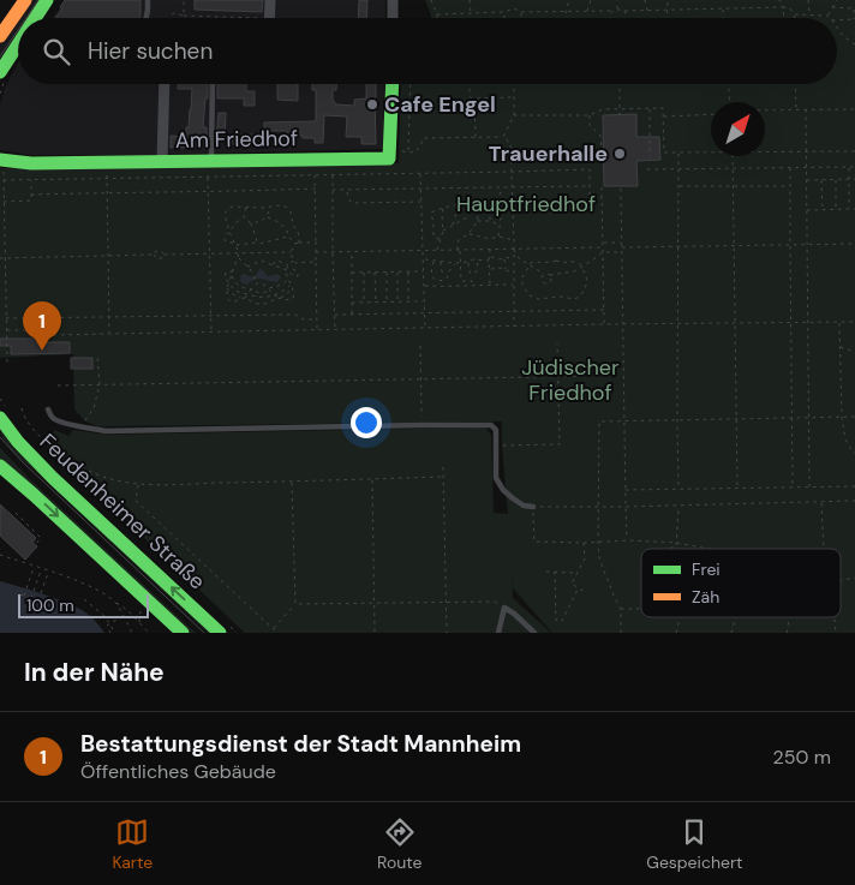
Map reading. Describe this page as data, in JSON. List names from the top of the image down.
{
  "streets": {
    "main road": ["Am Friedhof", "Feudenheimer Straße"]
  },
  "parks": ["Hauptfriedhof", "Jüdischer Friedhof"],
  "places": ["Cafe Engel", "Trauerhalle"],
  "legend": ["Frei", "Zäh"],
  "scale_bar": "100 m",
  "north": "top right",
  "page": {
    "search": "Hier suchen",
    "pins": "1",
    "scale": "100 m",
    "heading": "In der Nähe",
    "list": [
      {
        "mark": "1",
        "name": "Bestattungsdienst der Stadt Mannheim",
        "note": "Öffentliches Gebäude",
        "value": "250 m"
      }
    ],
    "nav": ["Karte", "Route", "Gespeichert"]
  }
}
